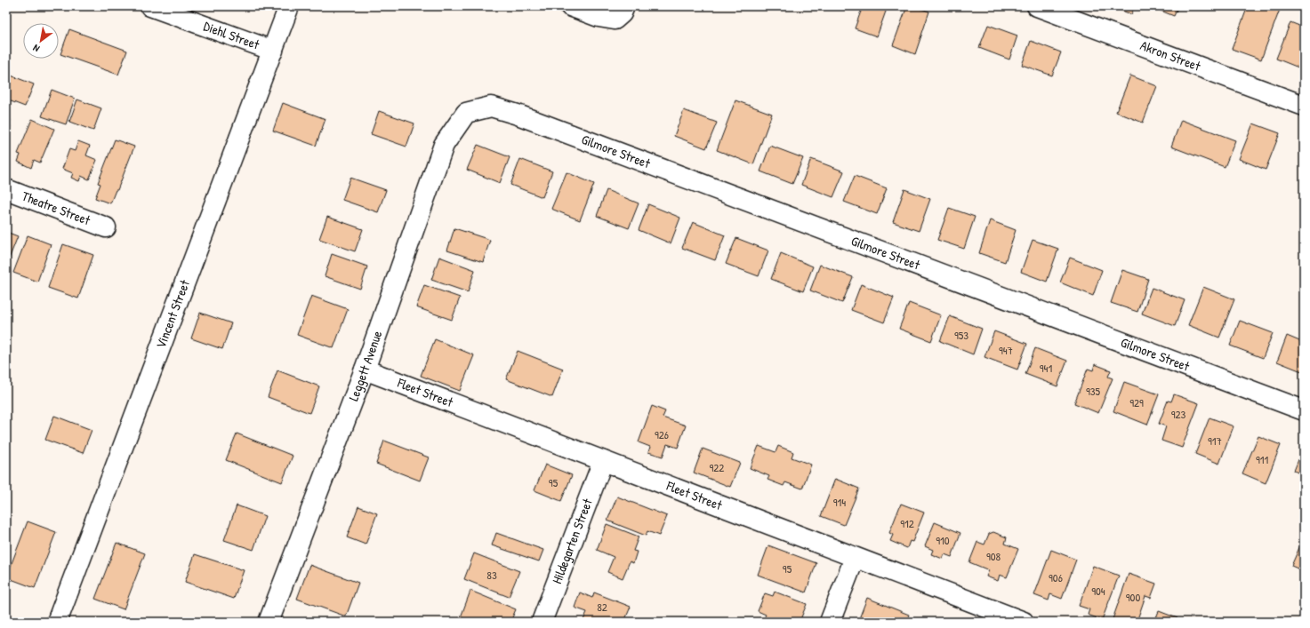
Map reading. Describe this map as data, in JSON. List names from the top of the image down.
{
  "streets": {
    "street": [
      "Diehl Street",
      "Akron Street",
      "Gilmore Street",
      "Theatre Street",
      "Vincent Street",
      "Leggett Avenue",
      "Fleet Street",
      "Hildegarten Street"
    ]
  },
  "crossings": [
    ["Diehl Street", "Vincent Street"],
    ["Gilmore Street", "Leggett Avenue"],
    ["Leggett Avenue", "Fleet Street"],
    ["Fleet Street", "Hildegarten Street"]
  ],
  "house_numbers": [
    "953",
    "947",
    "941",
    "935",
    "929",
    "923",
    "926",
    "917",
    "911",
    "922",
    "95",
    "914",
    "912",
    "910",
    "908",
    "95",
    "83",
    "906",
    "904",
    "900",
    "82"
  ],
  "north": "bottom left"
}
